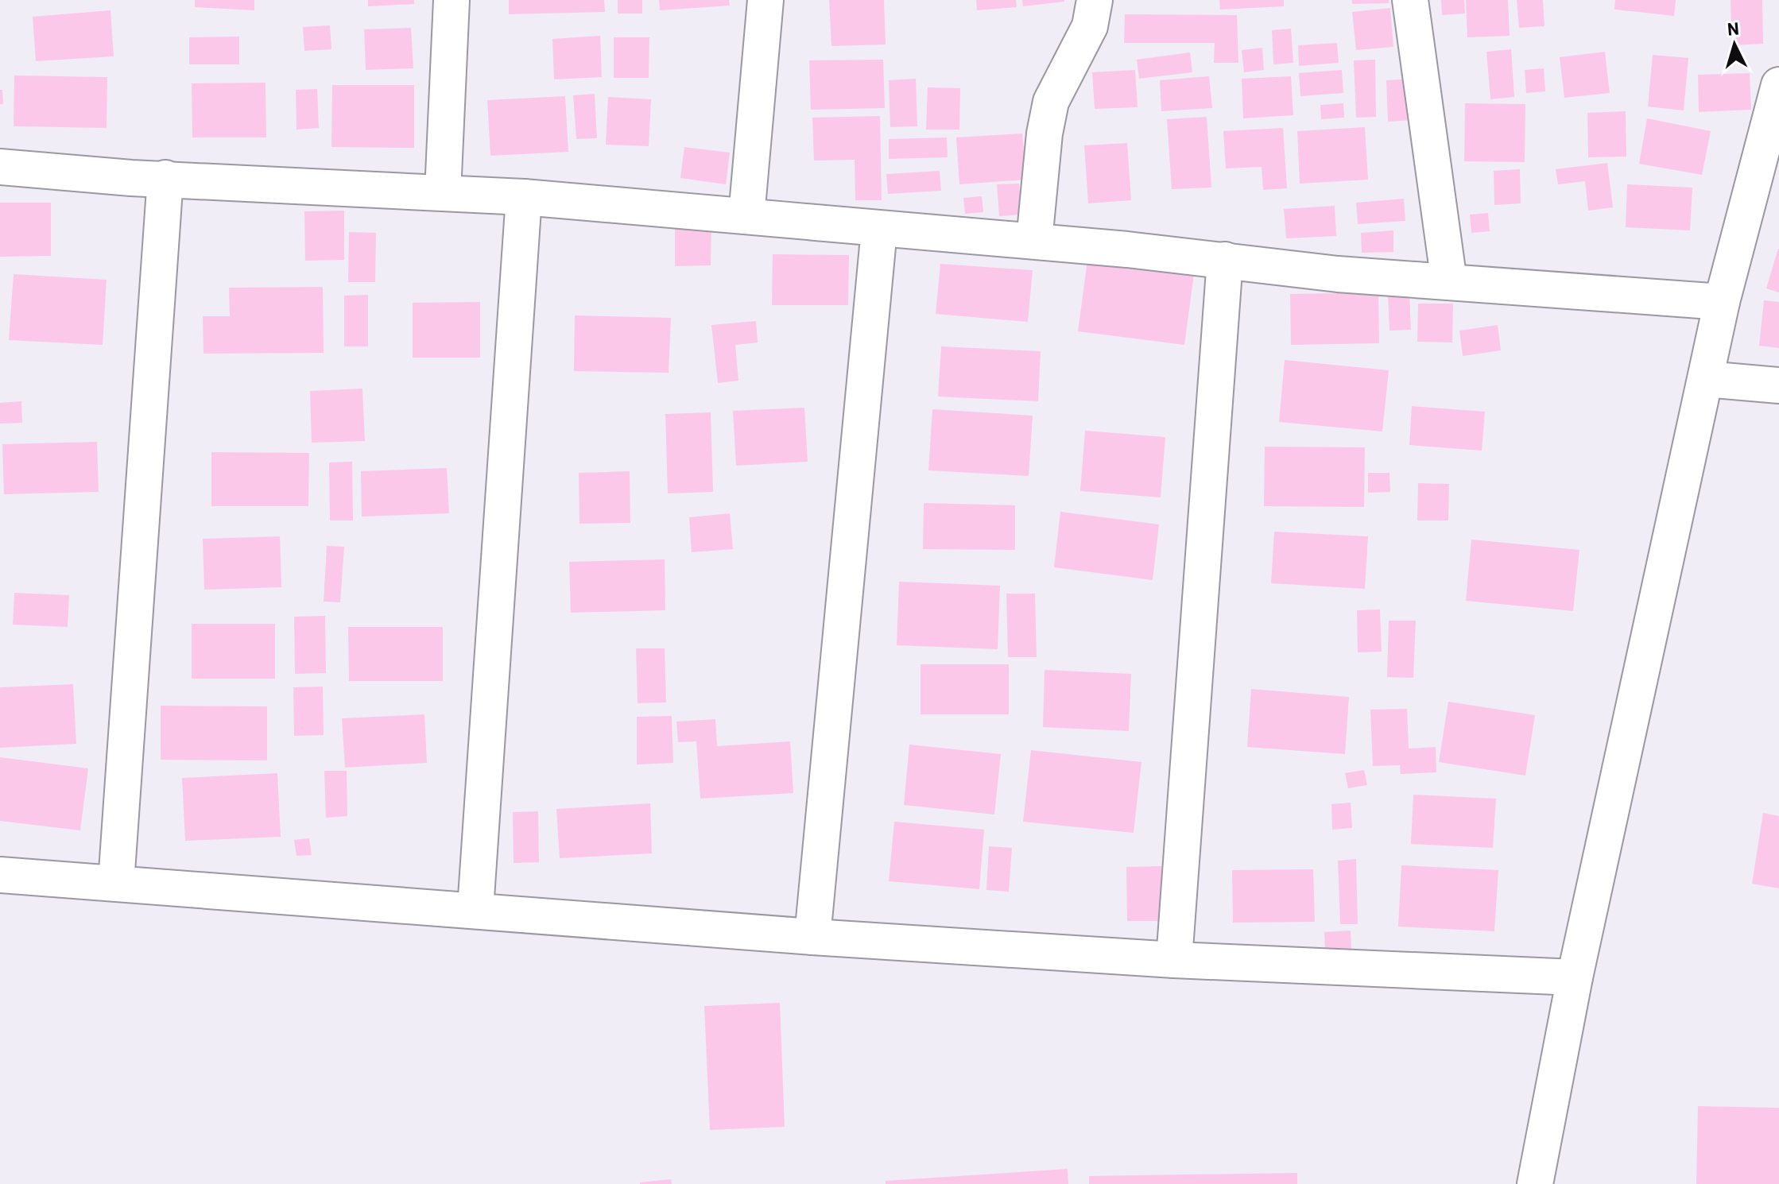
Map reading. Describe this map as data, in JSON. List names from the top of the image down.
{
  "north": "top"
}
